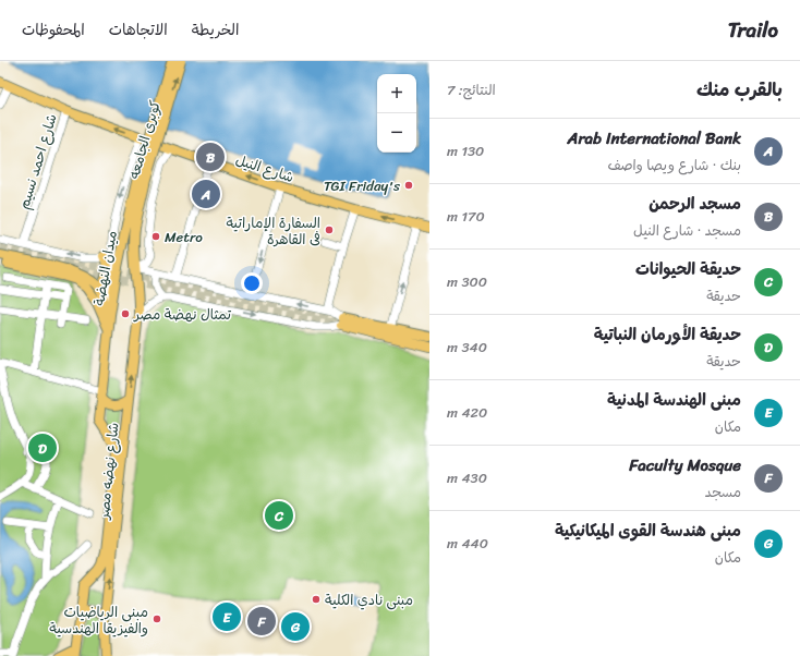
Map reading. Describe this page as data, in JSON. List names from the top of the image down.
{
  "streets": {
    "main road": [
      "كوبرى الجامعه",
      "شارع النيل",
      "ميدان النهضة",
      "شارع نهضه مصر"
    ],
    "street": ["شارع احمد نسيم"]
  },
  "crossings": [
    ["كوبرى الجامعه", "ميدان النهضة"],
    ["شارع احمد نسيم", "شارع النيل"],
    ["ميدان النهضة", "شارع نهضه مصر"]
  ],
  "one_way": ["شارع النيل"],
  "places": [
    "TGI Friday's",
    "السفارة الإماراتية فى القاهرة",
    "Metro",
    "تمثال نهضة مصر",
    "مبنى نادي الكلية",
    "مبنى الرياضيات والفيزيقا الهندسية"
  ],
  "page": {
    "header": "Trailo",
    "nav": ["الخريطة", "الاتجاهات", "المحفوظات"],
    "heading": ["بالقرب منك", "النتائج: 7"],
    "map_buttons": ["+", "−"],
    "list": [
      {
        "mark": "A",
        "name": "Arab International Bank",
        "note": "بنك · شارع ويصا واصف",
        "value": "130 m"
      },
      {
        "mark": "B",
        "name": "مسجد الرحمن",
        "note": "مسجد · شارع النيل",
        "value": "170 m"
      },
      {
        "mark": "C",
        "name": "حديقة الحيوانات",
        "note": "حديقة",
        "value": "300 m"
      },
      {
        "mark": "D",
        "name": "حديقة الأورمان النباتية",
        "note": "حديقة",
        "value": "340 m"
      },
      {
        "mark": "E",
        "name": "مبنى الهندسة المدنية",
        "note": "مكان",
        "value": "420 m"
      },
      {
        "mark": "F",
        "name": "Faculty Mosque",
        "note": "مسجد",
        "value": "430 m"
      },
      {
        "mark": "G",
        "name": "مبنى هندسة القوى الميكانيكية",
        "note": "مكان",
        "value": "440 m"
      }
    ],
    "pins": [
      "B",
      "A",
      "D",
      "C",
      "E",
      "F",
      "G"
    ]
  }
}
